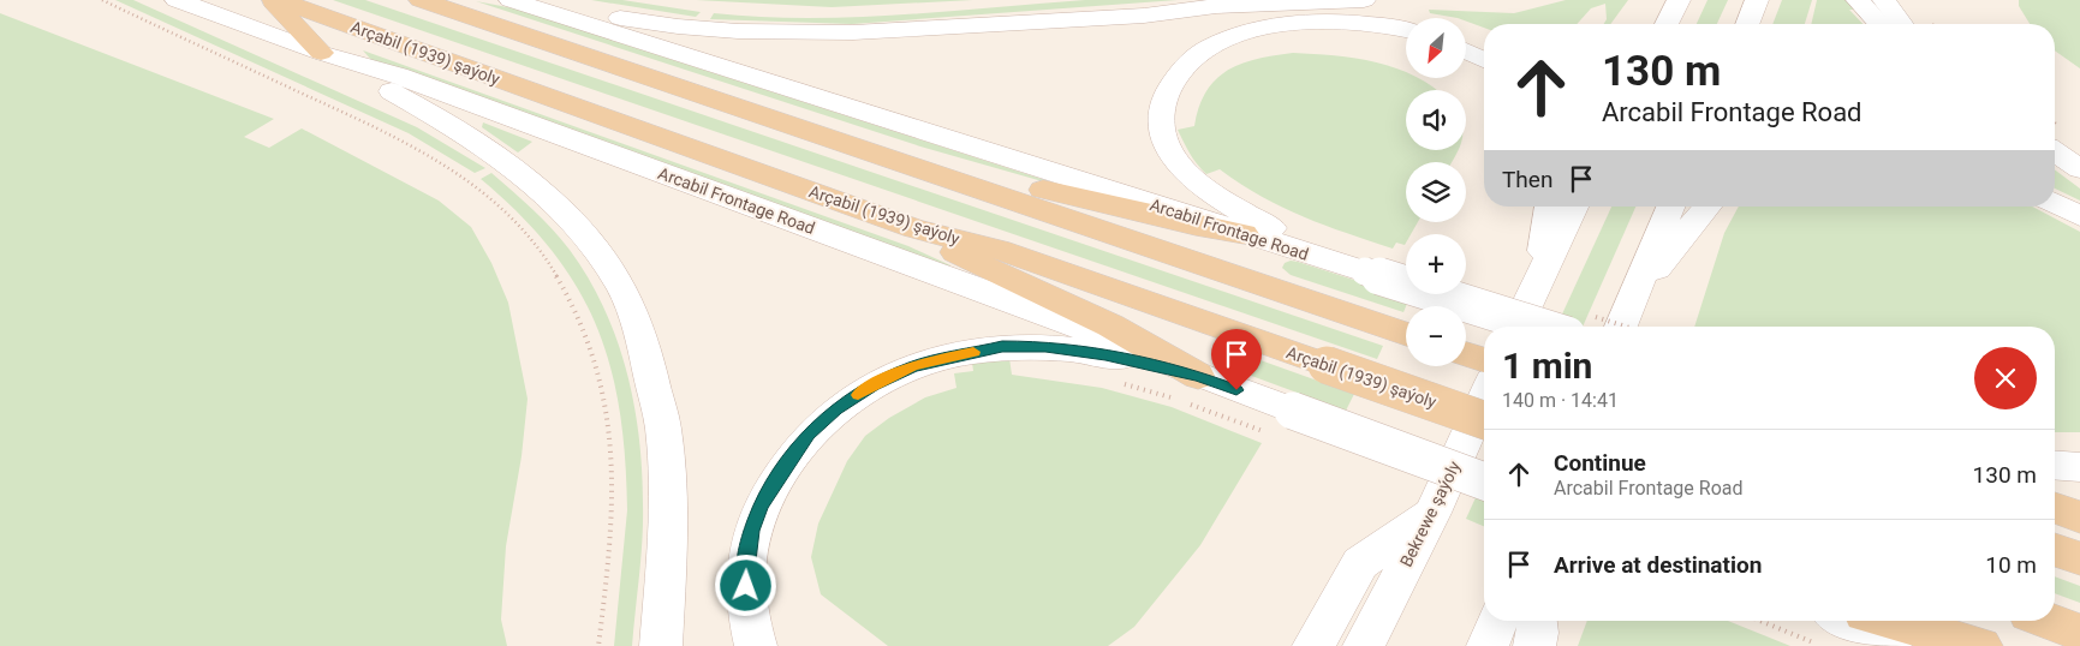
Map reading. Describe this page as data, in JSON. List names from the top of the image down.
{
  "streets": {
    "main road": ["Arçabil (1939) şaýoly", "Arcabil Frontage Road", "Bekrewe şaýoly"]
  },
  "north": "bottom left",
  "page": {
    "map_buttons": ["+", "−"],
    "turn": ["130 m", "Arcabil Frontage Road"],
    "then": "Then",
    "heading": ["1 min", "140 m · 14:41"],
    "list": [
      {
        "name": "Continue",
        "note": "Arcabil Frontage Road",
        "value": "130 m"
      },
      {
        "name": "Arrive at destination",
        "value": "10 m"
      }
    ]
  }
}
